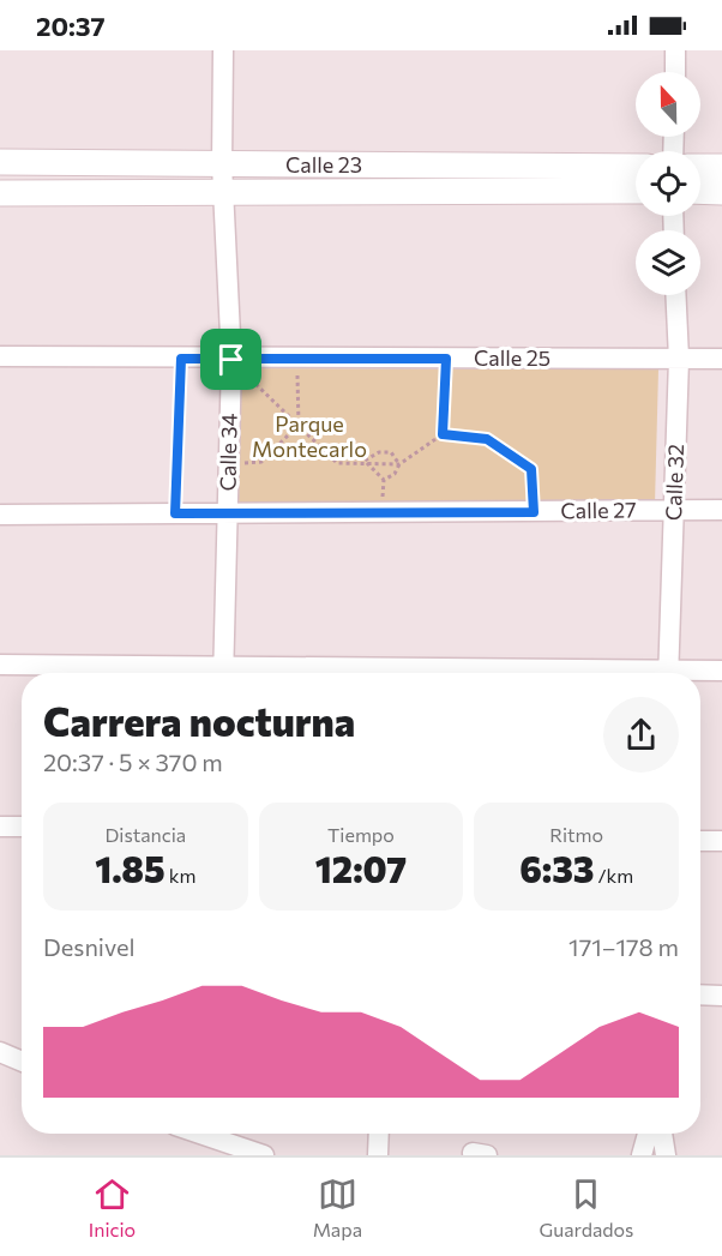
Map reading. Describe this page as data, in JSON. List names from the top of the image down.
{
  "streets": {
    "street": [
      "Calle 23",
      "Calle 25",
      "Calle 34",
      "Calle 32",
      "Calle 27"
    ]
  },
  "crossings": [
    ["Calle 23", "Calle 34"],
    ["Calle 25", "Calle 34"],
    ["Calle 25", "Calle 32"],
    ["Calle 34", "Calle 27"],
    ["Calle 32", "Calle 27"]
  ],
  "parks": ["Parque Montecarlo"],
  "north": "top",
  "page": {
    "status": "20:37",
    "heading": ["Carrera nocturna", "20:37 · 5 × 370 m"],
    "stats": [
      ["Distancia", "1.85 km"],
      ["Tiempo", "12:07"],
      ["Ritmo", "6:33 /km"]
    ],
    "chart": ["Desnivel", "171–178 m"],
    "tabs": ["Inicio", "Mapa", "Guardados"]
  }
}
